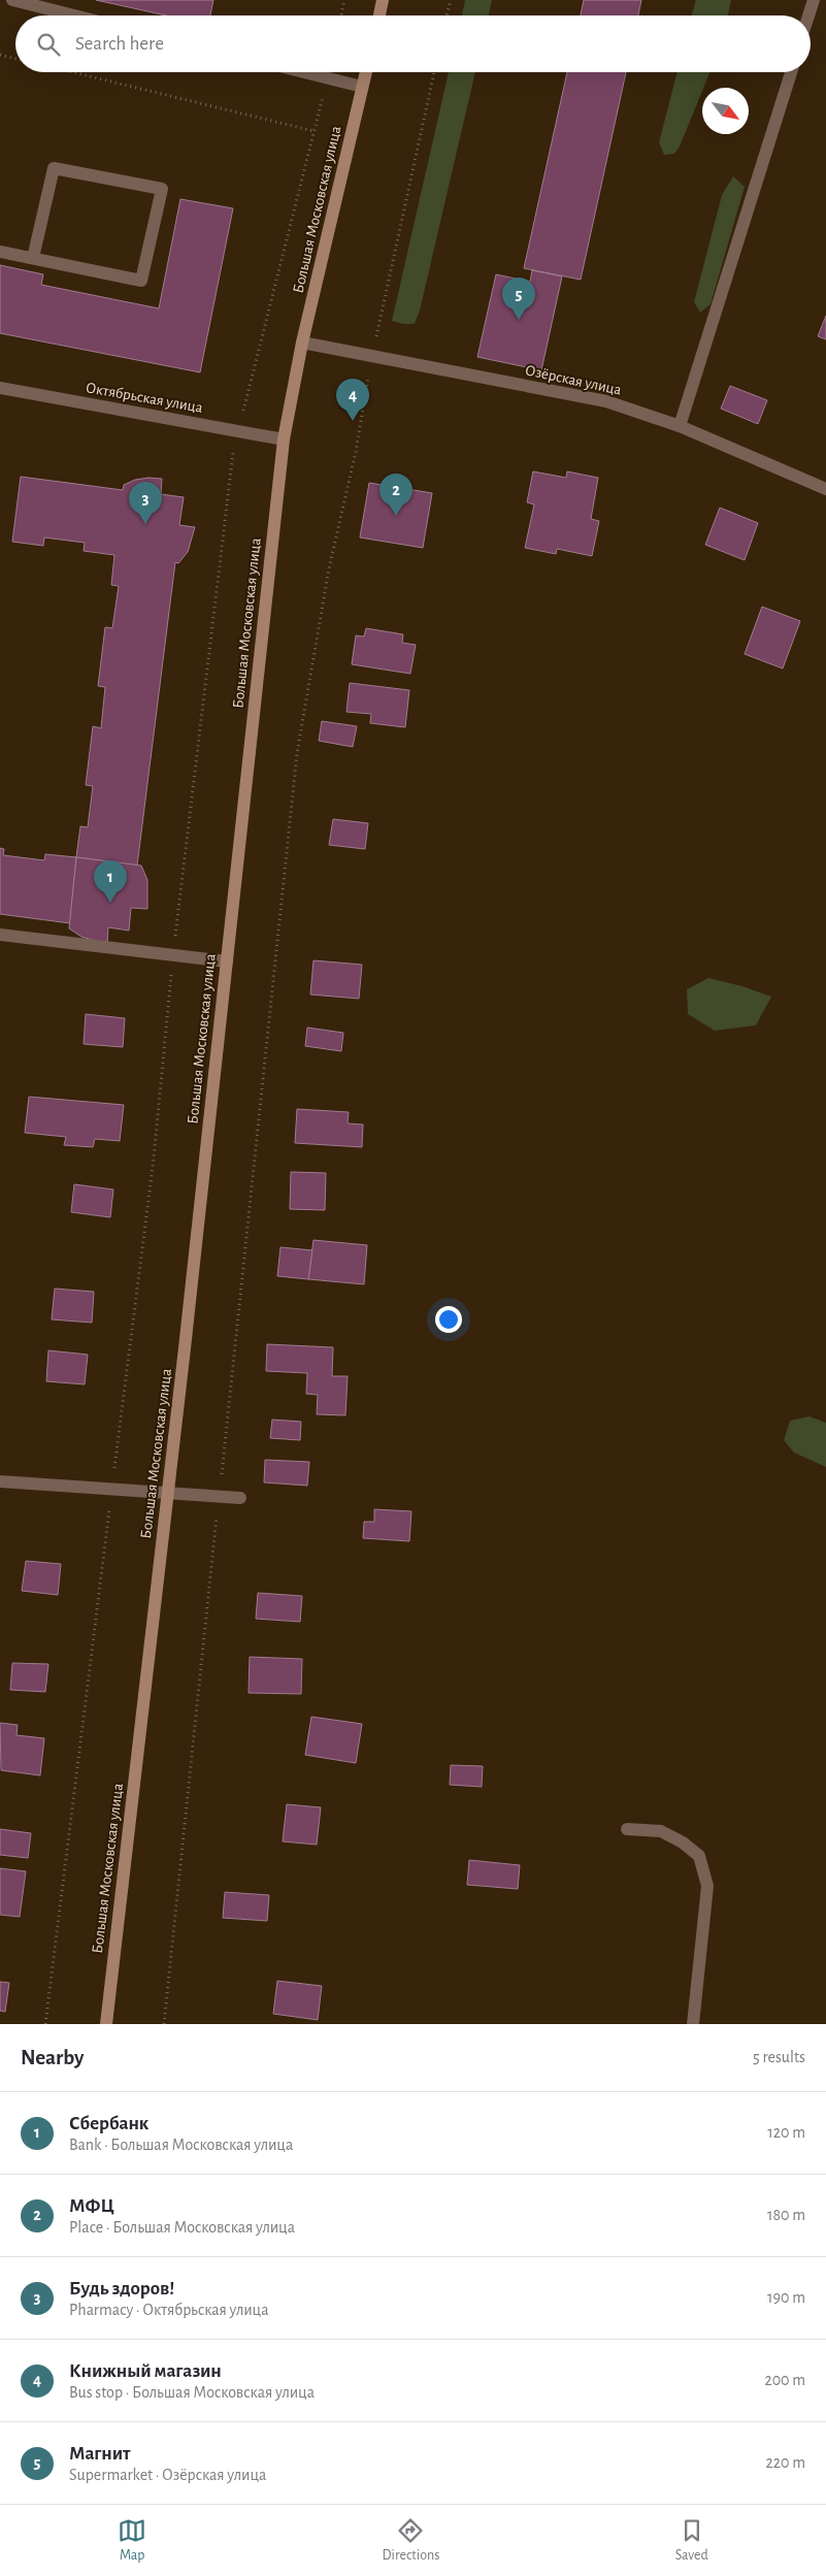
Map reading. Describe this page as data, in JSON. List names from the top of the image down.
{
  "streets": {
    "main road": ["Большая Московская улица"],
    "street": ["Озёрская улица", "Октябрьская улица"]
  },
  "crossings": [
    ["Большая Московская улица", "Озёрская улица"],
    ["Большая Московская улица", "Октябрьская улица"]
  ],
  "north": "bottom right",
  "page": {
    "search": "Search here",
    "pins": [
      "5",
      "4",
      "2",
      "3",
      "1"
    ],
    "heading": ["Nearby", "5 results"],
    "list": [
      {
        "mark": "1",
        "name": "Сбербанк",
        "note": "Bank · Большая Московская улица",
        "value": "120 m"
      },
      {
        "mark": "2",
        "name": "МФЦ",
        "note": "Place · Большая Московская улица",
        "value": "180 m"
      },
      {
        "mark": "3",
        "name": "Будь здоров!",
        "note": "Pharmacy · Октябрьская улица",
        "value": "190 m"
      },
      {
        "mark": "4",
        "name": "Книжный магазин",
        "note": "Bus stop · Большая Московская улица",
        "value": "200 m"
      },
      {
        "mark": "5",
        "name": "Магнит",
        "note": "Supermarket · Озёрская улица",
        "value": "220 m"
      }
    ],
    "nav": ["Map", "Directions", "Saved"]
  }
}
